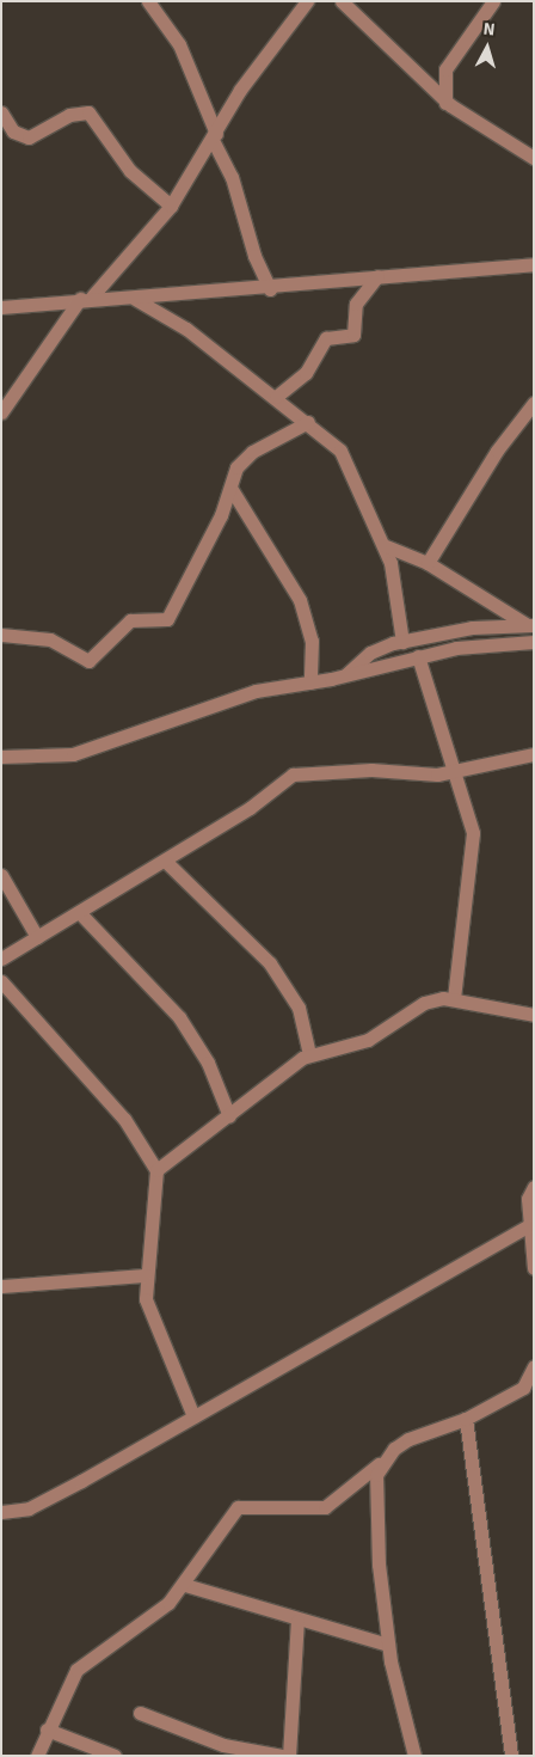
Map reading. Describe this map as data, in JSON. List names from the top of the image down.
{
  "north": "top"
}
